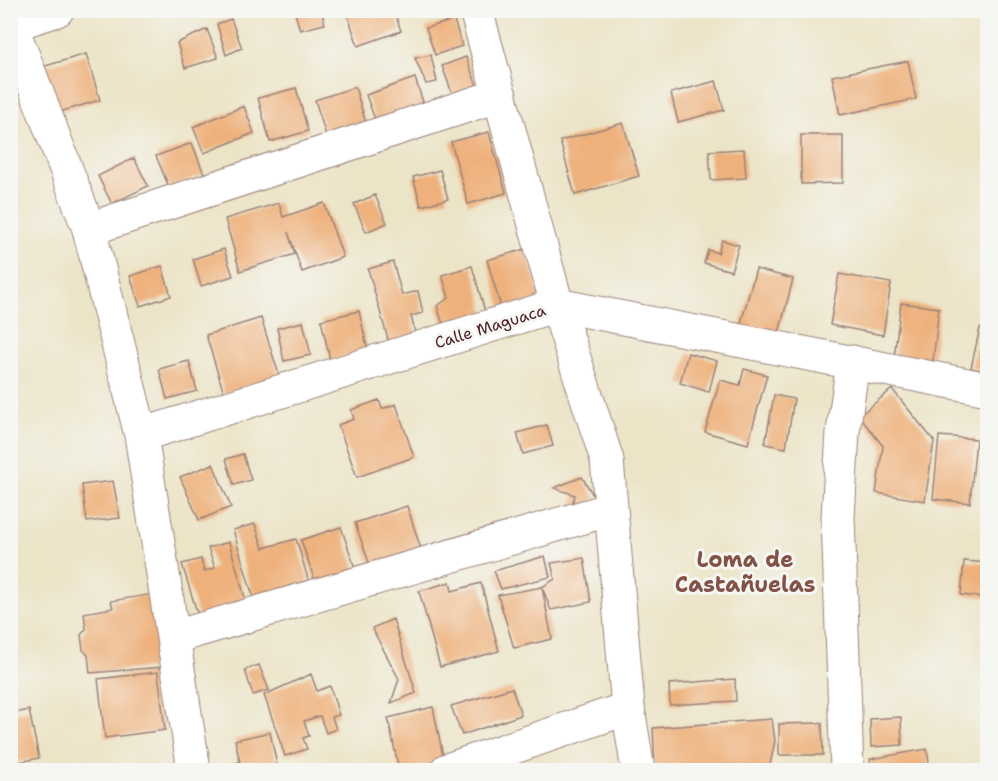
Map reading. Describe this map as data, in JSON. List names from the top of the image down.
{
  "streets": {
    "street": ["Calle Maguaca"]
  },
  "districts": ["Loma de Castañuelas"]
}
